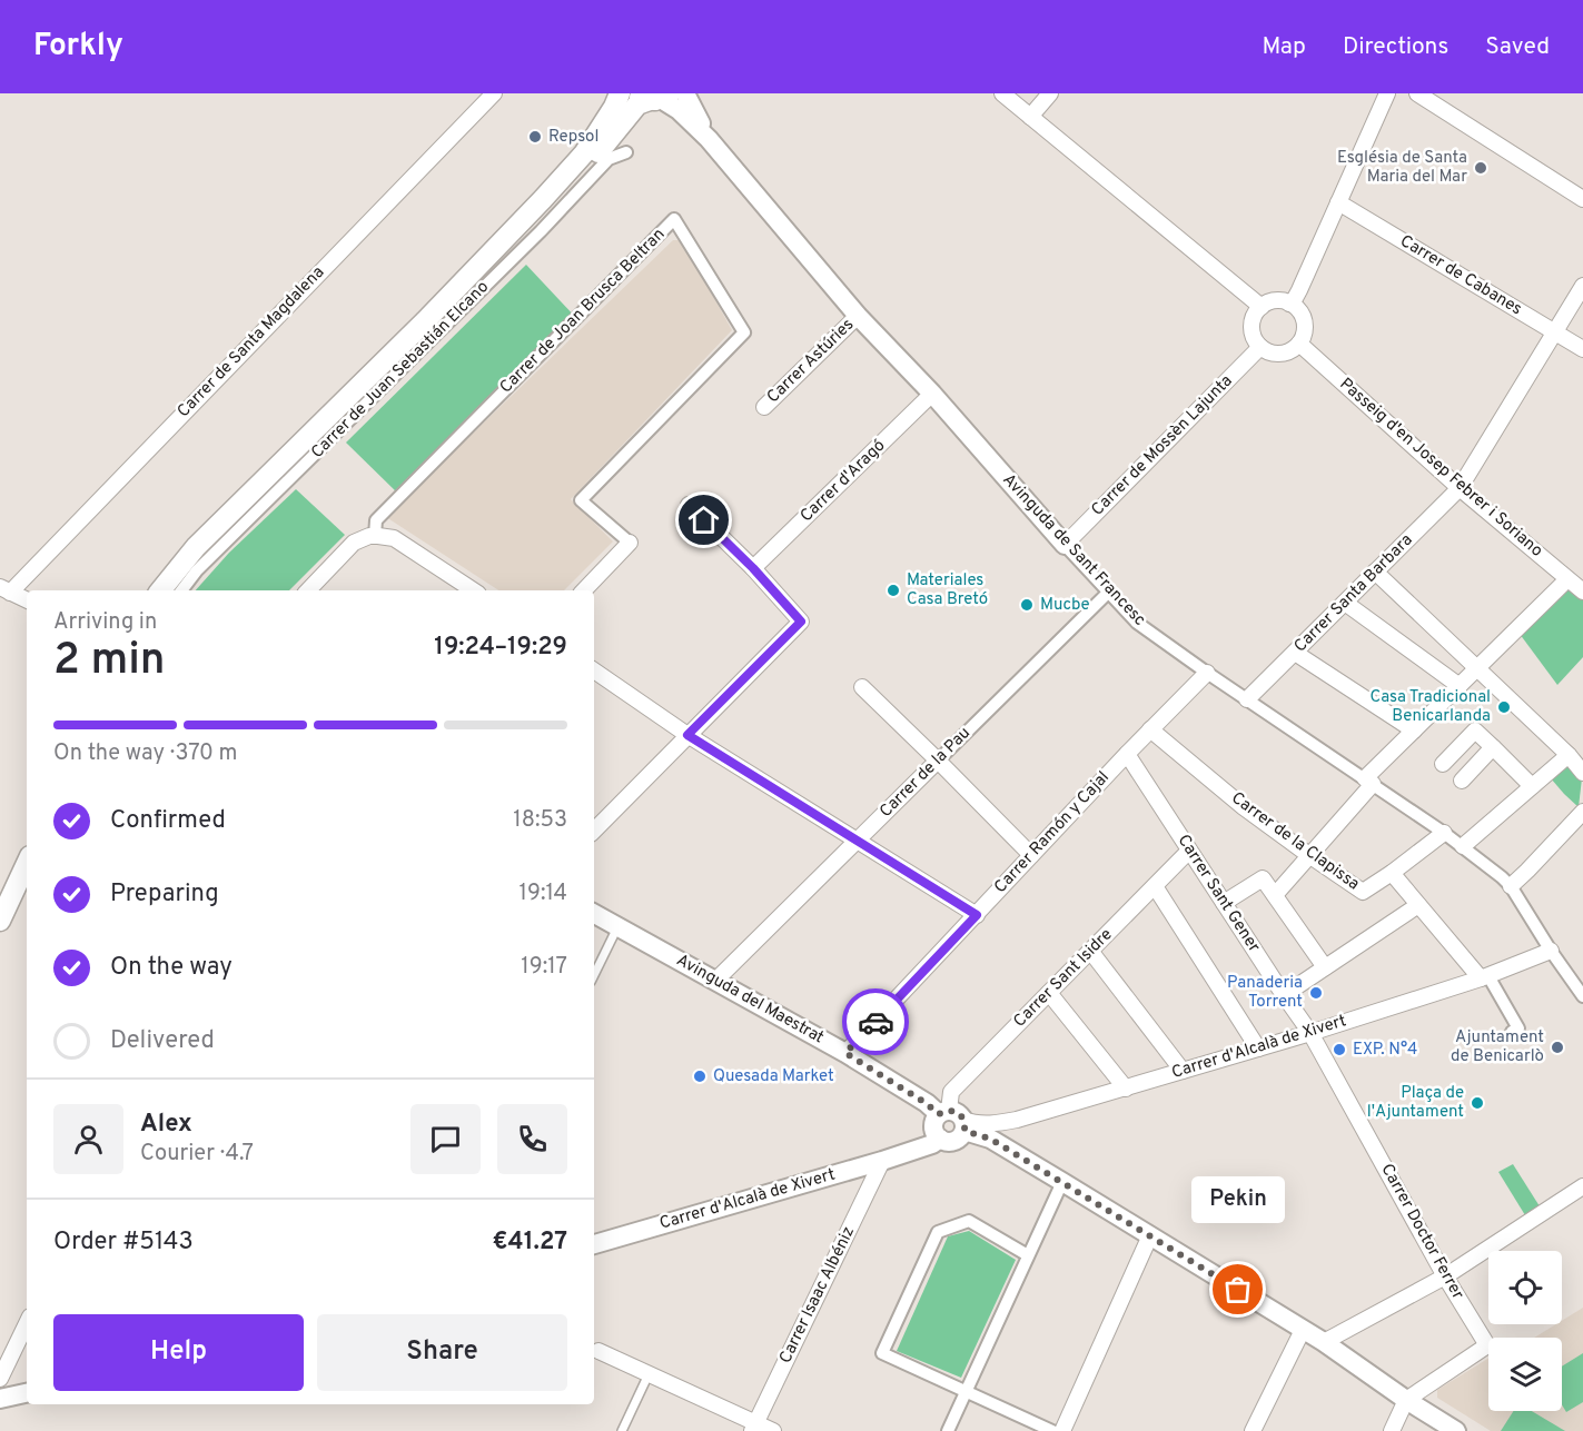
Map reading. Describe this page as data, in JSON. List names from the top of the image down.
{
  "streets": {
    "main road": ["Carrer de Juan Sebastián Elcano"],
    "street": [
      "Carrer de Cabanes",
      "Carrer de Joan Brusca Beltran",
      "Carrer de Santa Magdalena",
      "Carrer Astúries",
      "Carrer de Mossèn Lajunta",
      "Passeig d'en Josep Febrer i Soriano",
      "Carrer d'Aragó",
      "Avinguda de Sant Francesc",
      "Carrer Santa Barbara",
      "Carrer de la Pau",
      "Carrer Ramón y Cajal",
      "Carrer de la Clapissa",
      "Carrer Sant Gener",
      "Carrer Sant Isidre",
      "Avinguda del Maestrat",
      "Carrer d'Alcalà de Xivert",
      "Carrer Doctor Ferrer",
      "Carrer Isaac Albéniz"
    ]
  },
  "crossings": [
    ["Carrer de Cabanes", "Carrer Santa Barbara"],
    ["Carrer Astúries", "Avinguda de Sant Francesc"],
    ["Carrer de Juan Sebastián Elcano", "Avinguda de Sant Francesc"],
    ["Carrer de Mossèn Lajunta", "Passeig d'en Josep Febrer i Soriano"],
    ["Carrer de Mossèn Lajunta", "Avinguda de Sant Francesc"],
    ["Passeig d'en Josep Febrer i Soriano", "Carrer Santa Barbara"],
    ["Carrer d'Aragó", "Avinguda de Sant Francesc"],
    ["Avinguda de Sant Francesc", "Carrer Santa Barbara"],
    ["Avinguda de Sant Francesc", "Carrer de la Pau"],
    ["Avinguda de Sant Francesc", "Carrer Ramón y Cajal"],
    ["Avinguda de Sant Francesc", "Carrer de la Clapissa"],
    ["Avinguda de Sant Francesc", "Carrer d'Alcalà de Xivert"],
    ["Carrer de la Pau", "Avinguda del Maestrat"],
    ["Carrer Ramón y Cajal", "Carrer de la Clapissa"],
    ["Carrer Ramón y Cajal", "Carrer Sant Gener"],
    ["Carrer Ramón y Cajal", "Avinguda del Maestrat"],
    ["Carrer Sant Gener", "Carrer Sant Isidre"],
    ["Carrer Sant Gener", "Carrer d'Alcalà de Xivert"],
    ["Carrer Sant Gener", "Carrer Doctor Ferrer"],
    ["Carrer Sant Isidre", "Avinguda del Maestrat"],
    ["Carrer Sant Isidre", "Carrer d'Alcalà de Xivert"],
    ["Avinguda del Maestrat", "Carrer d'Alcalà de Xivert"],
    ["Avinguda del Maestrat", "Carrer Doctor Ferrer"],
    ["Carrer d'Alcalà de Xivert", "Carrer Doctor Ferrer"],
    ["Carrer d'Alcalà de Xivert", "Carrer Isaac Albéniz"]
  ],
  "places": [
    "Repsol",
    "Església de Santa Maria del Mar",
    "Materiales Casa Bretó",
    "Mucbe",
    "Casa Tradicional Benicarlanda",
    "Panaderia Torrent",
    "Ajuntament de Benicarlò",
    "EXP. N°4",
    "Quesada Market",
    "Plaça de l'Ajuntament",
    "Pekin"
  ],
  "page": {
    "header": "Forkly",
    "nav": ["Map", "Directions", "Saved"],
    "heading": ["2 min", "Arriving in", "19:24–19:29"],
    "panel": [
      "Alex",
      "Courier · 4.7",
      "Order #5143",
      "€41.27"
    ],
    "bar": "On the way · 370 m",
    "list": [
      ["Confirmed", "18:53"],
      ["Preparing", "19:14"],
      ["On the way", "19:17"],
      "Delivered"
    ],
    "bubble": "Pekin",
    "buttons": ["Help", "Share"]
  }
}
